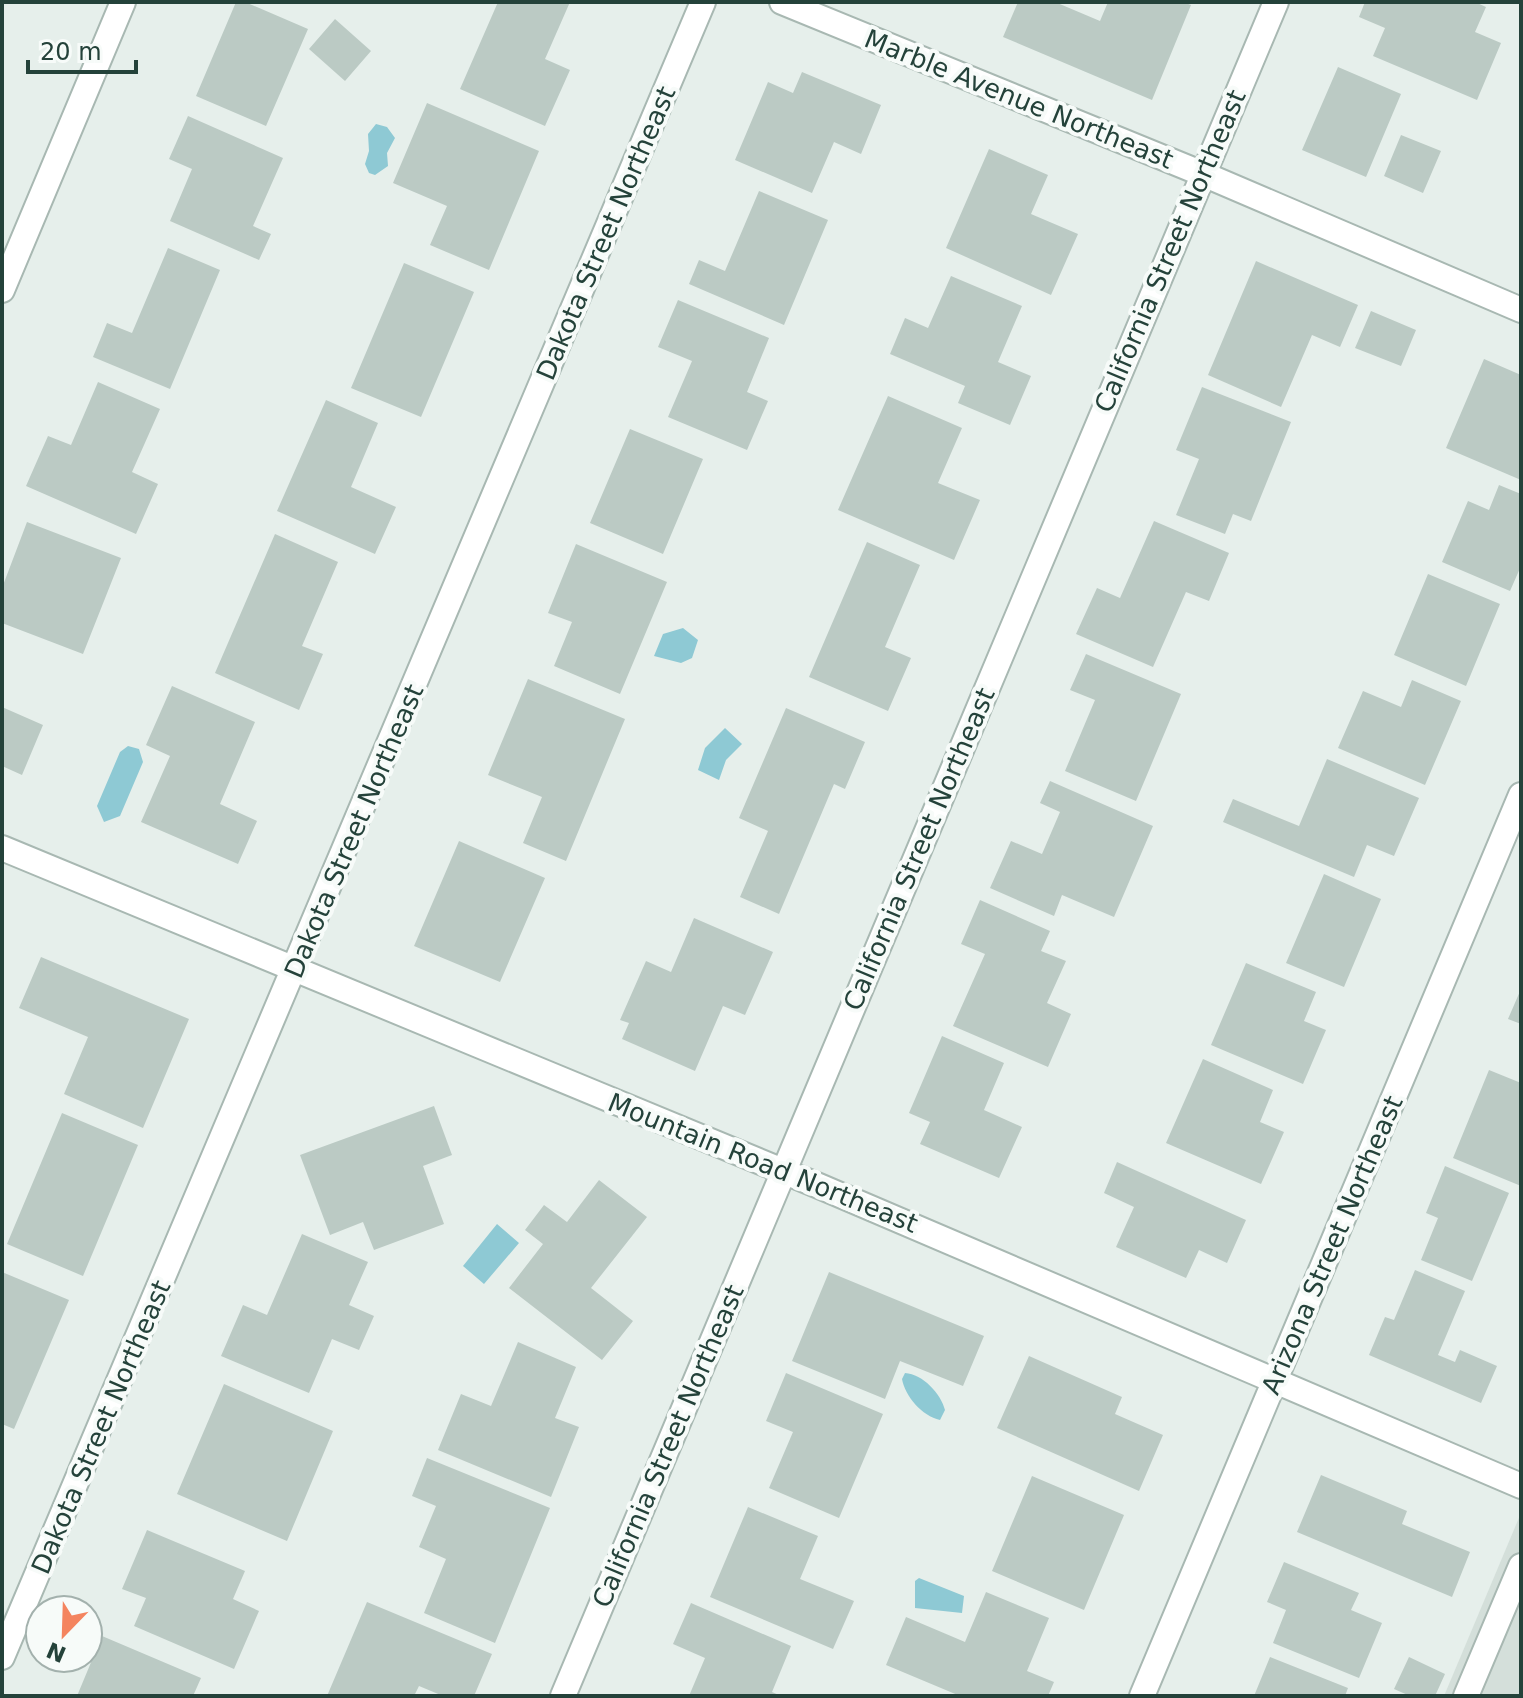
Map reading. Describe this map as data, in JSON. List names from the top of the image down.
{
  "streets": {
    "street": [
      "Marble Avenue Northeast",
      "Dakota Street Northeast",
      "California Street Northeast",
      "Mountain Road Northeast",
      "Arizona Street Northeast"
    ]
  },
  "crossings": [
    ["Marble Avenue Northeast", "California Street Northeast"],
    ["Dakota Street Northeast", "Mountain Road Northeast"],
    ["California Street Northeast", "Mountain Road Northeast"],
    ["Mountain Road Northeast", "Arizona Street Northeast"]
  ],
  "scale_bar": "20 m",
  "north": "bottom left"
}
